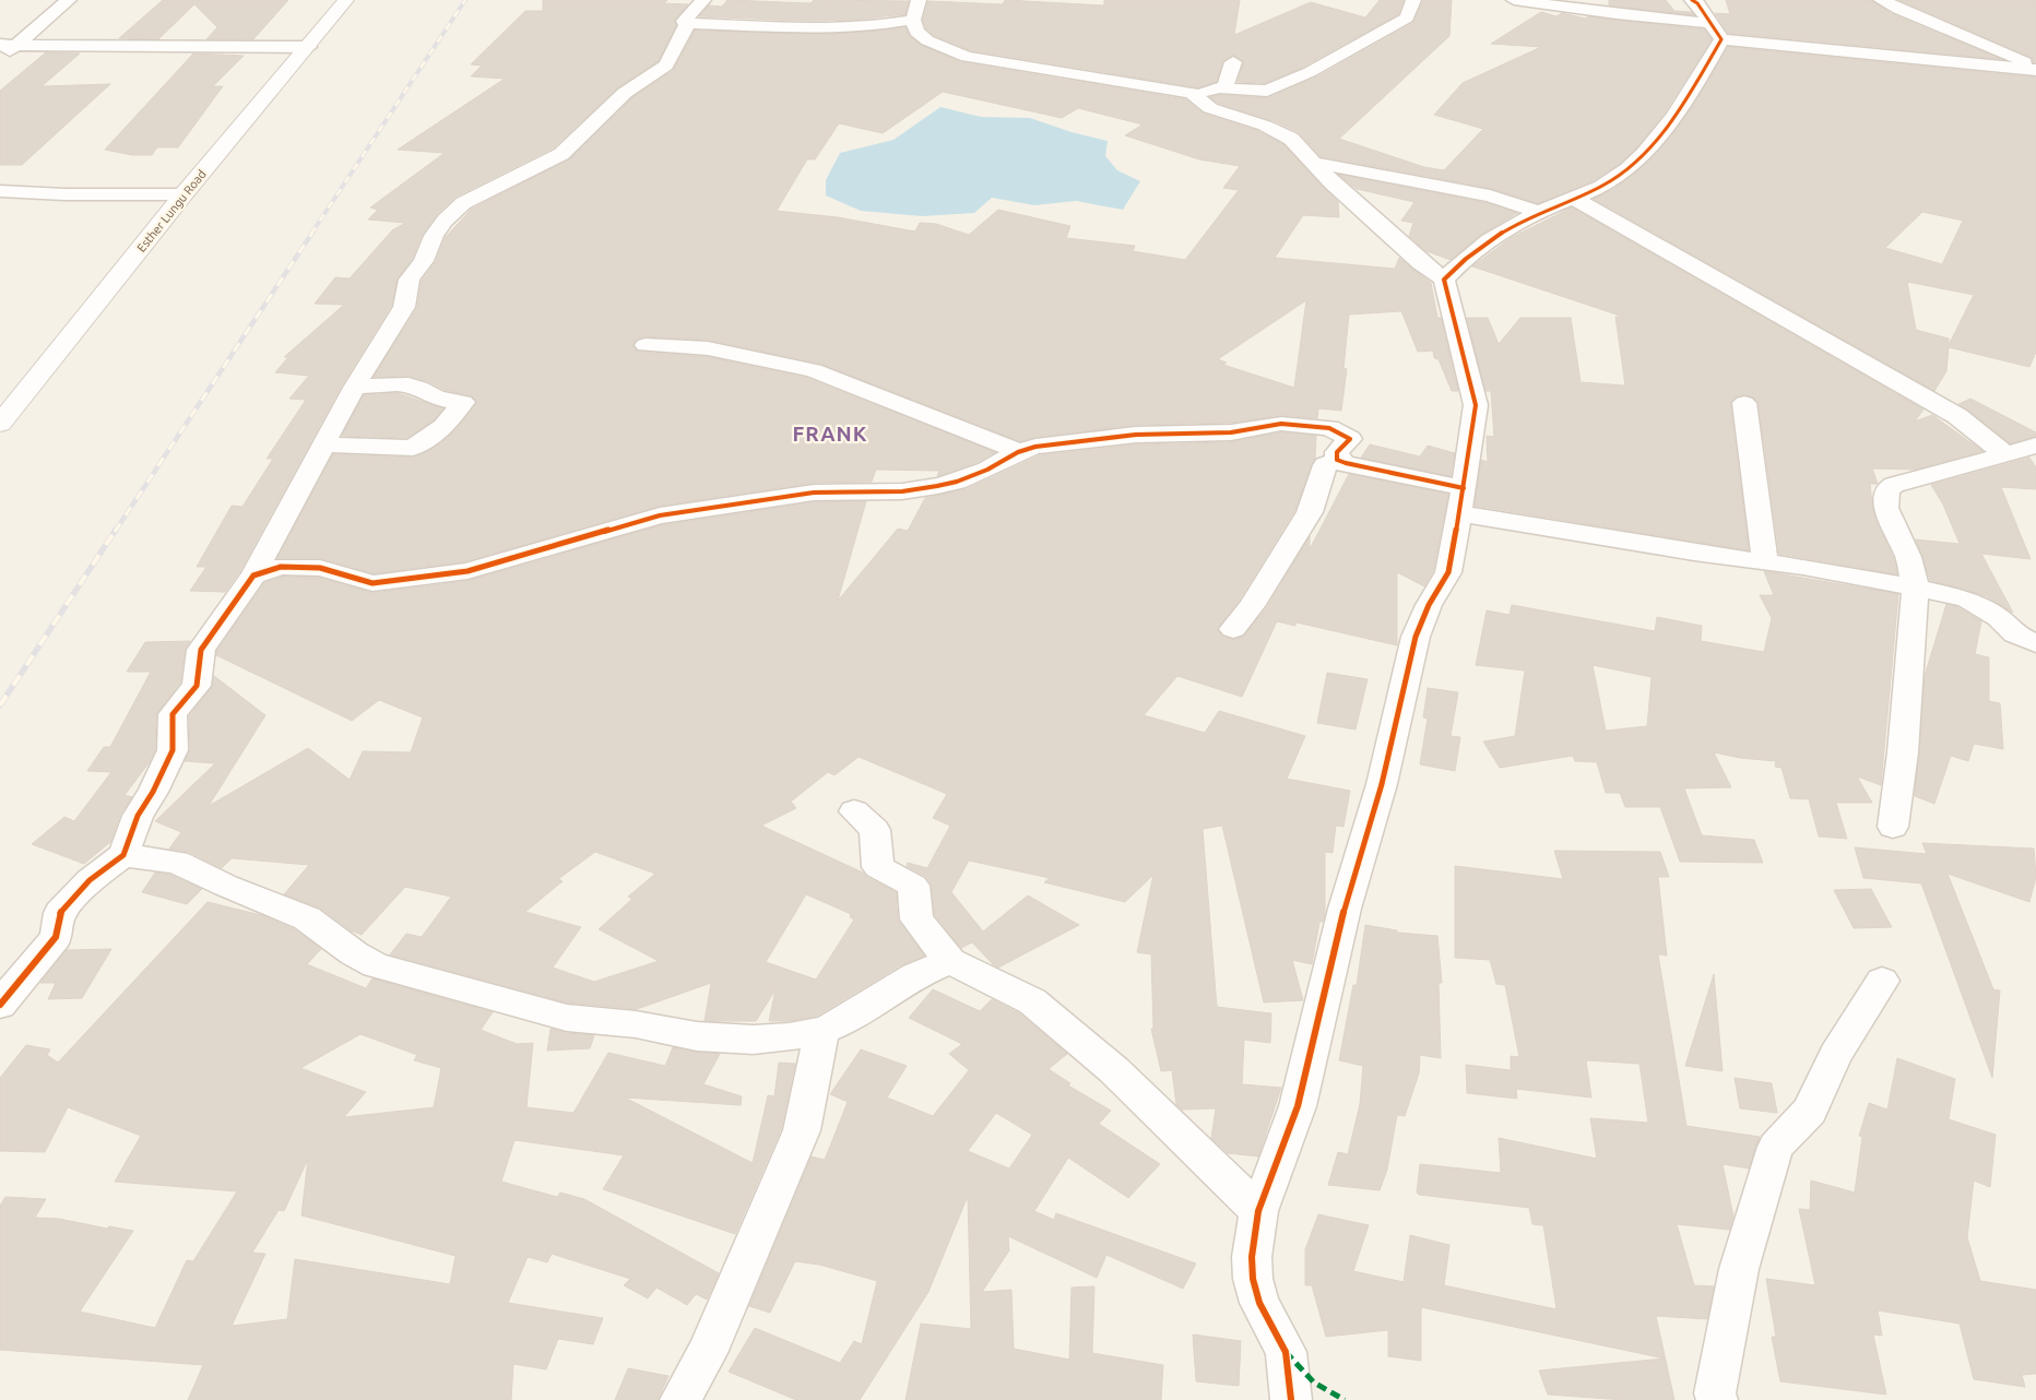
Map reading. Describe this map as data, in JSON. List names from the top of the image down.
{
  "streets": {
    "street": ["Esther Lungu Road"]
  },
  "districts": ["FRANK"]
}
